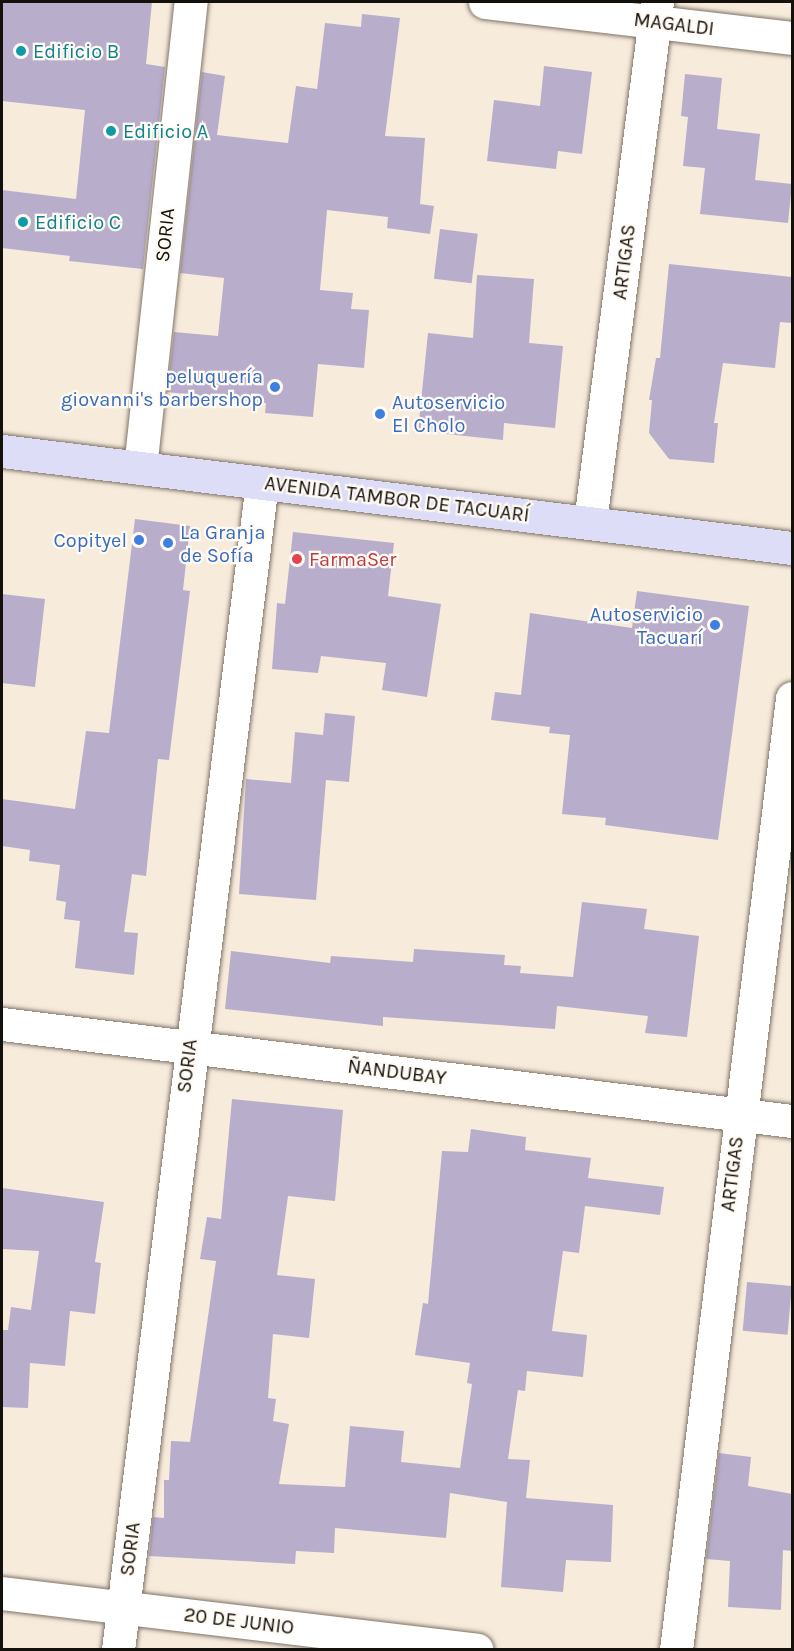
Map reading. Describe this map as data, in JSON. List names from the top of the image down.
{
  "streets": {
    "main road": ["AVENIDA TAMBOR DE TACUARÍ"],
    "street": [
      "MAGALDI",
      "SORIA",
      "ARTIGAS",
      "ÑANDUBAY",
      "20 DE JUNIO"
    ]
  },
  "crossings": [
    ["MAGALDI", "ARTIGAS"],
    ["SORIA", "AVENIDA TAMBOR DE TACUARÍ"],
    ["SORIA", "ÑANDUBAY"],
    ["SORIA", "20 DE JUNIO"],
    ["ARTIGAS", "AVENIDA TAMBOR DE TACUARÍ"],
    ["ARTIGAS", "ÑANDUBAY"]
  ],
  "places": [
    "Edificio B",
    "Edificio A",
    "Edificio C",
    "peluquería giovanni's barbershop",
    "Autoservicio El Cholo",
    "Copityel",
    "La Granja de Sofía",
    "FarmaSer",
    "Autoservicio Tacuarí"
  ]
}
